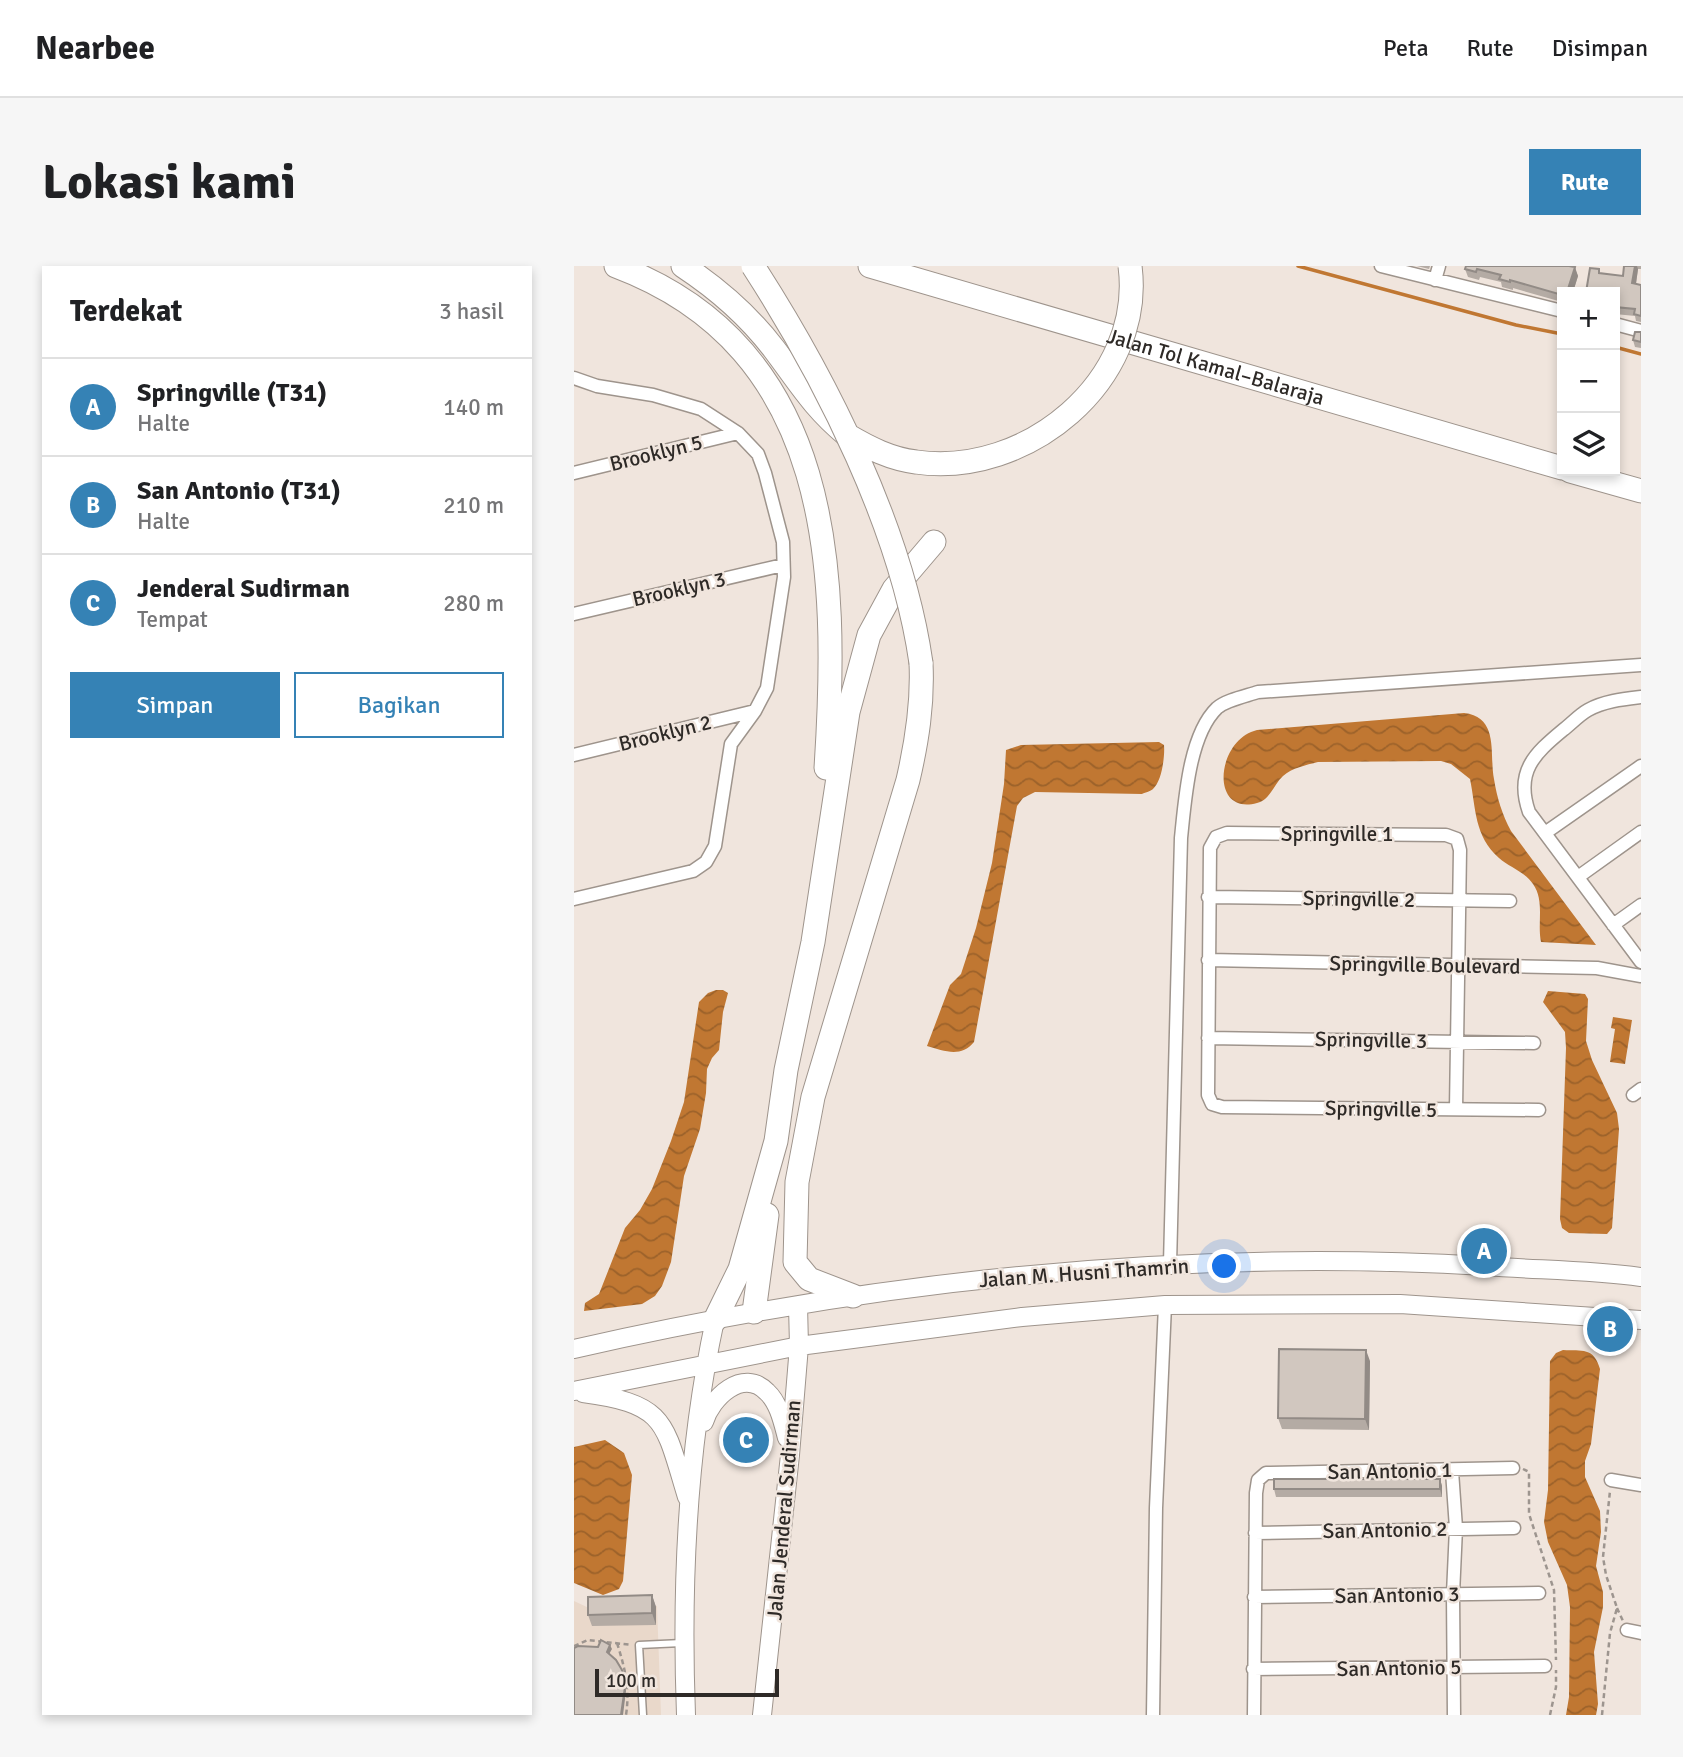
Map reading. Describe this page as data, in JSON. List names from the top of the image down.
{
  "streets": {
    "highway": ["Jalan Tol Kamal–Balaraja"],
    "main road": ["Jalan M. Husni Thamrin", "Jalan Jenderal Sudirman"],
    "street": [
      "Brooklyn 5",
      "Brooklyn 3",
      "Brooklyn 2",
      "Springville 1",
      "Springville 2",
      "Springville Boulevard",
      "Springville 3",
      "Springville 5",
      "San Antonio 1",
      "San Antonio 2",
      "San Antonio 3",
      "San Antonio 5"
    ]
  },
  "crossings": [
    ["Springville 1", "Springville 2"],
    ["Springville 3", "Springville 5"],
    ["Jalan M. Husni Thamrin", "Jalan Jenderal Sudirman"],
    ["San Antonio 1", "San Antonio 2"]
  ],
  "scale_bar": "100 m",
  "page": {
    "header": "Nearbee",
    "nav": ["Peta", "Rute", "Disimpan"],
    "buttons": [
      "Rute",
      ["Simpan", "Bagikan"]
    ],
    "title": "Lokasi kami",
    "heading": ["Terdekat", "3 hasil"],
    "map_buttons": ["+", "−"],
    "list": [
      {
        "mark": "A",
        "name": "Springville (T31)",
        "note": "Halte",
        "value": "140 m"
      },
      {
        "mark": "B",
        "name": "San Antonio (T31)",
        "note": "Halte",
        "value": "210 m"
      },
      {
        "mark": "C",
        "name": "Jenderal Sudirman",
        "note": "Tempat",
        "value": "280 m"
      }
    ],
    "pins": ["A", "B", "C"],
    "scale": "100 m"
  }
}
